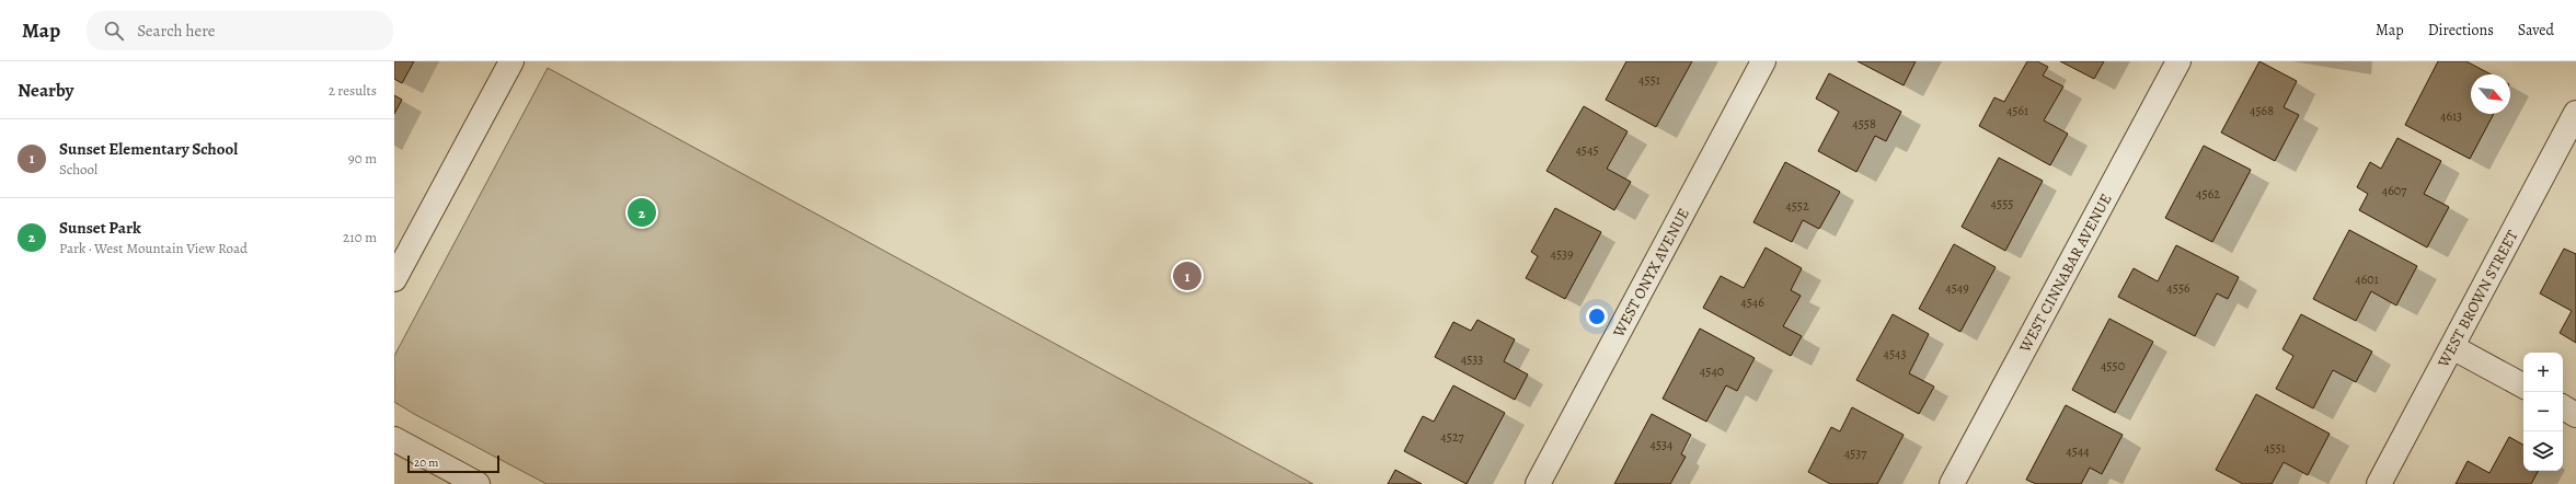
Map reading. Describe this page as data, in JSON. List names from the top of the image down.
{
  "streets": {
    "street": ["WEST ONYX AVENUE", "WEST CINNABAR AVENUE", "WEST BROWN STREET"]
  },
  "house_numbers": [
    "4551",
    "4561",
    "4568",
    "4613",
    "4558",
    "4545",
    "4607",
    "4562",
    "4555",
    "4552",
    "4539",
    "4601",
    "4549",
    "4556",
    "4546",
    "4543",
    "4533",
    "4550",
    "4540",
    "4527",
    "4534",
    "4551",
    "4544",
    "4537"
  ],
  "scale_bar": "20 m",
  "north": "bottom right",
  "page": {
    "header": "Map",
    "search": "Search here",
    "nav": ["Map", "Directions", "Saved"],
    "heading": ["Nearby", "2 results"],
    "list": [
      {
        "mark": "1",
        "name": "Sunset Elementary School",
        "note": "School",
        "value": "90 m"
      },
      {
        "mark": "2",
        "name": "Sunset Park",
        "note": "Park · West Mountain View Road",
        "value": "210 m"
      }
    ],
    "pins": ["2", "1"],
    "map_buttons": ["+", "−"],
    "scale": "20 m"
  }
}
